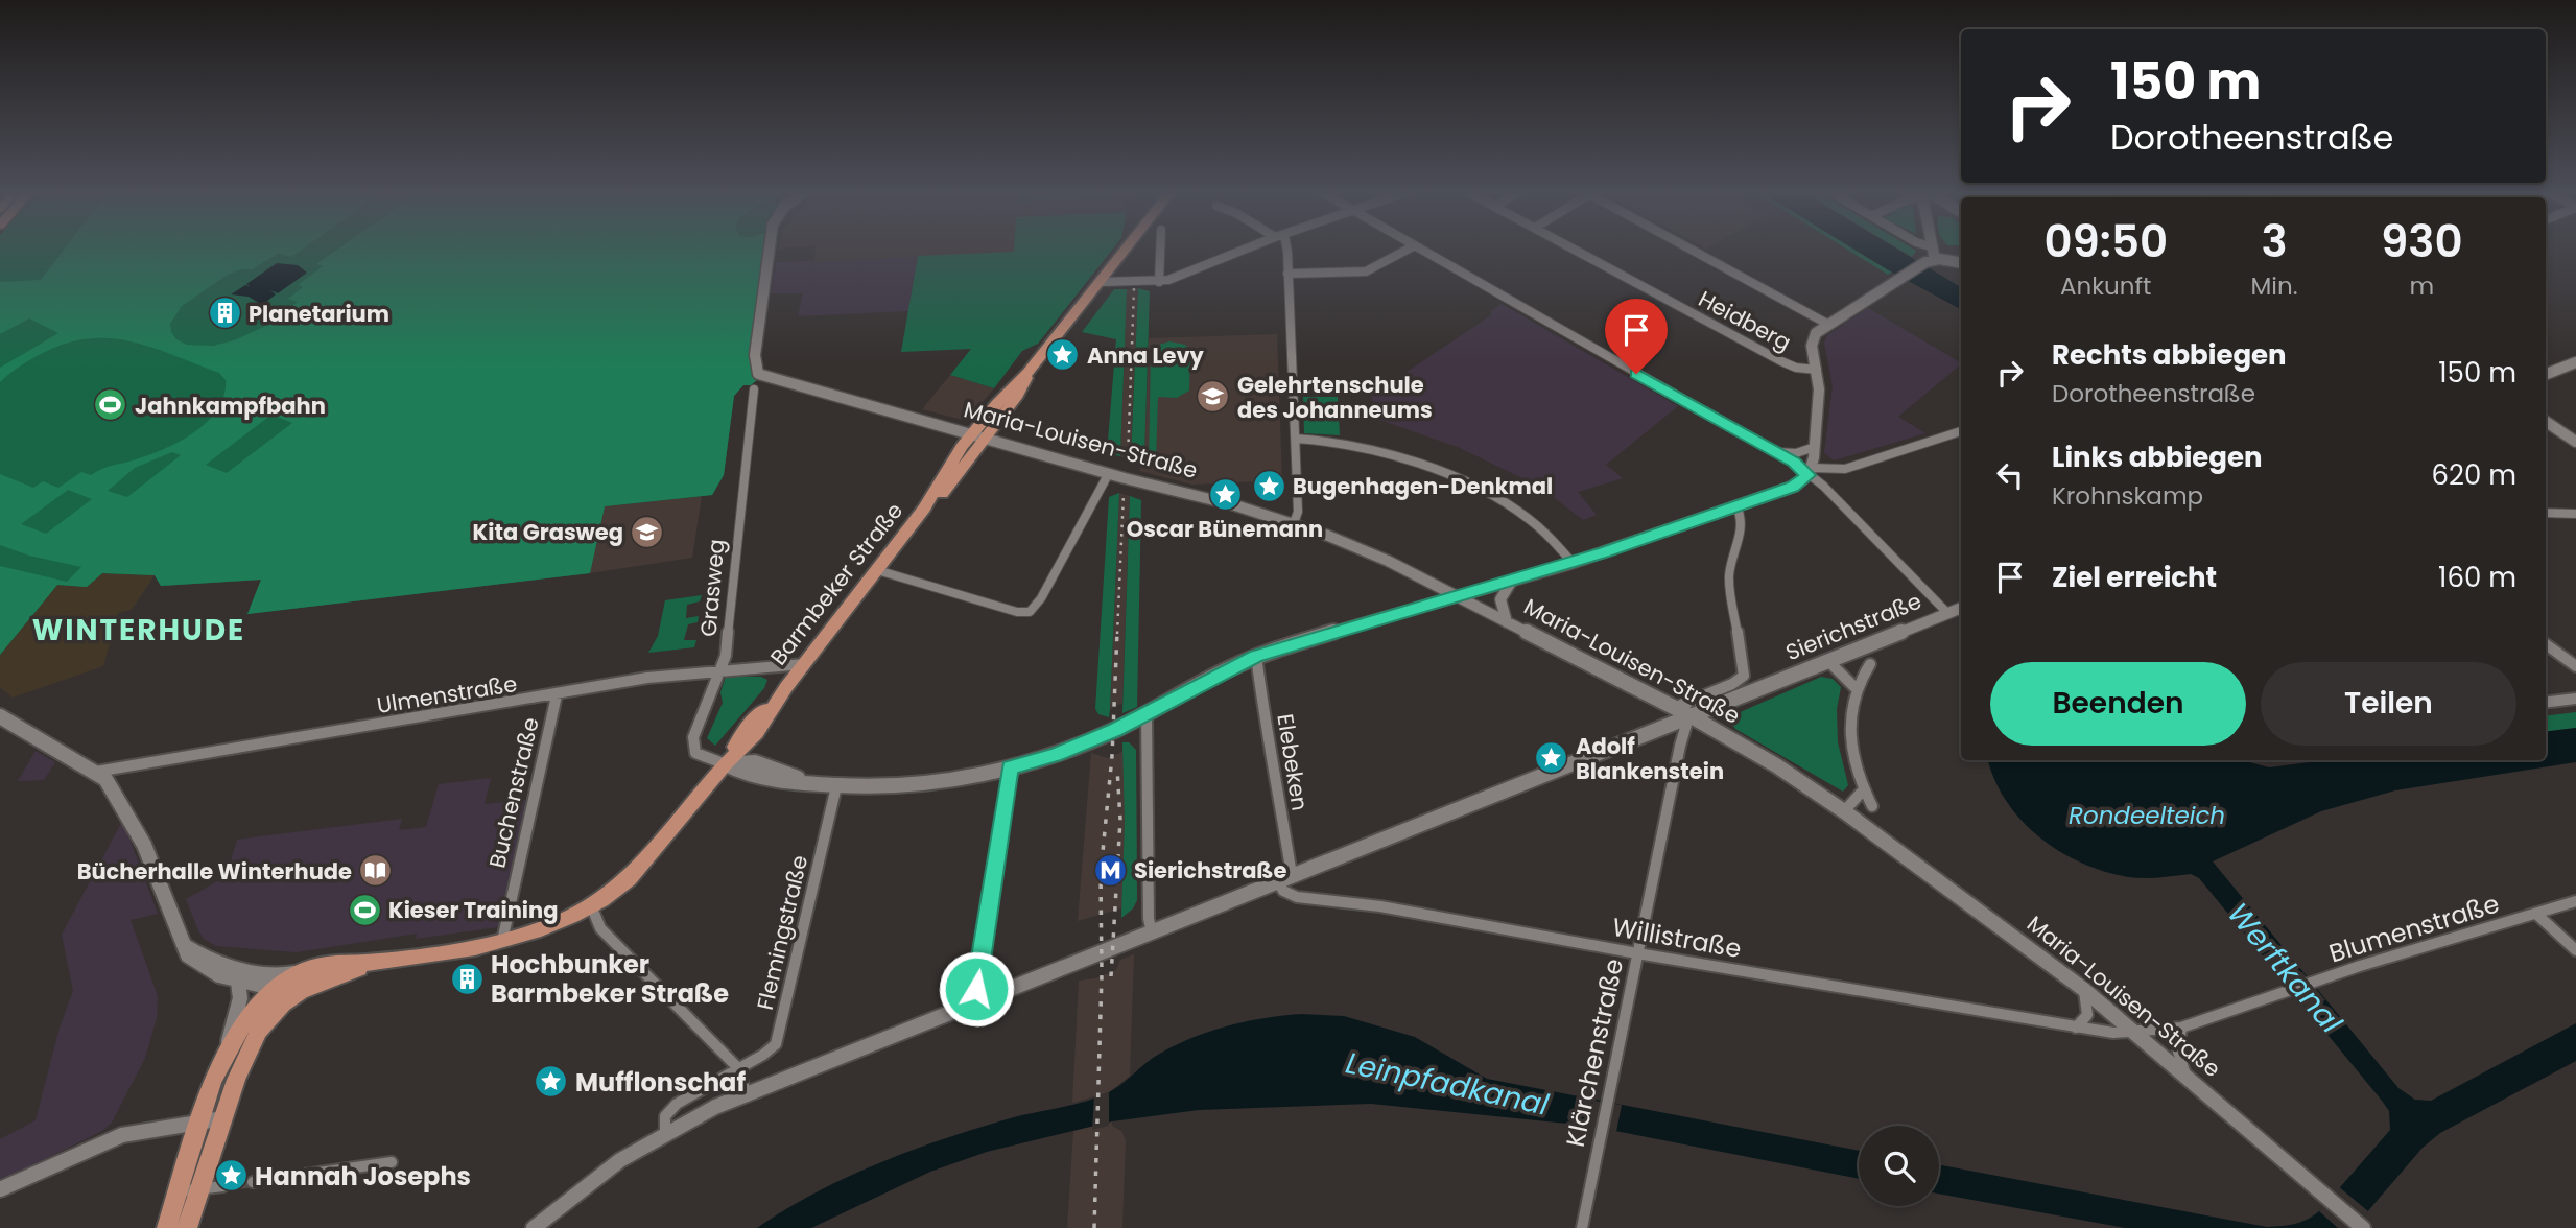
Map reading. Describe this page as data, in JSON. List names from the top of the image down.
{
  "streets": {
    "main road": ["Maria-Louisen-Straße", "Barmbeker Straße"],
    "street": [
      "Heidberg",
      "Grasweg",
      "Sierichstraße",
      "Ulmenstraße",
      "Elebeken",
      "Buchenstraße",
      "Blumenstraße",
      "Flemingstraße",
      "Willistraße",
      "Klärchenstraße"
    ]
  },
  "crossings": [
    ["Maria-Louisen-Straße", "Barmbeker Straße"],
    ["Maria-Louisen-Straße", "Sierichstraße"],
    ["Maria-Louisen-Straße", "Blumenstraße"],
    ["Maria-Louisen-Straße", "Willistraße"],
    ["Maria-Louisen-Straße", "Klärchenstraße"],
    ["Barmbeker Straße", "Grasweg"],
    ["Barmbeker Straße", "Ulmenstraße"],
    ["Barmbeker Straße", "Buchenstraße"],
    ["Grasweg", "Ulmenstraße"],
    ["Sierichstraße", "Elebeken"],
    ["Sierichstraße", "Flemingstraße"],
    ["Sierichstraße", "Willistraße"],
    ["Sierichstraße", "Klärchenstraße"],
    ["Ulmenstraße", "Buchenstraße"],
    ["Blumenstraße", "Willistraße"],
    ["Willistraße", "Klärchenstraße"]
  ],
  "districts": ["WINTERHUDE"],
  "water": ["Rondeelteich", "Werftkanal", "Leinpfadkanal"],
  "places": {
    "building": ["Planetarium", "Hochbunker Barmbeker Straße"],
    "place": [
      "Anna Levy",
      "Bugenhagen-Denkmal",
      "Oscar Bünemann",
      "Adolf Blankenstein",
      "Mufflonschaf",
      "Hannah Josephs"
    ],
    "school or university": ["Gelehrtenschule des Johanneums", "Kita Grasweg"],
    "sports": ["Jahnkampfbahn", "Kieser Training"],
    "metro station": ["Sierichstraße"],
    "library": ["Bücherhalle Winterhude"]
  },
  "page": {
    "turn": ["150 m", "Dorotheenstraße"],
    "eta": [
      "09:50",
      "Ankunft",
      "3",
      "Min.",
      "930",
      "m"
    ],
    "list": [
      {
        "name": "Rechts abbiegen",
        "note": "Dorotheenstraße",
        "value": "150 m"
      },
      {
        "name": "Links abbiegen",
        "note": "Krohnskamp",
        "value": "620 m"
      },
      {
        "name": "Ziel erreicht",
        "value": "160 m"
      }
    ],
    "buttons": ["Beenden", "Teilen"]
  }
}
